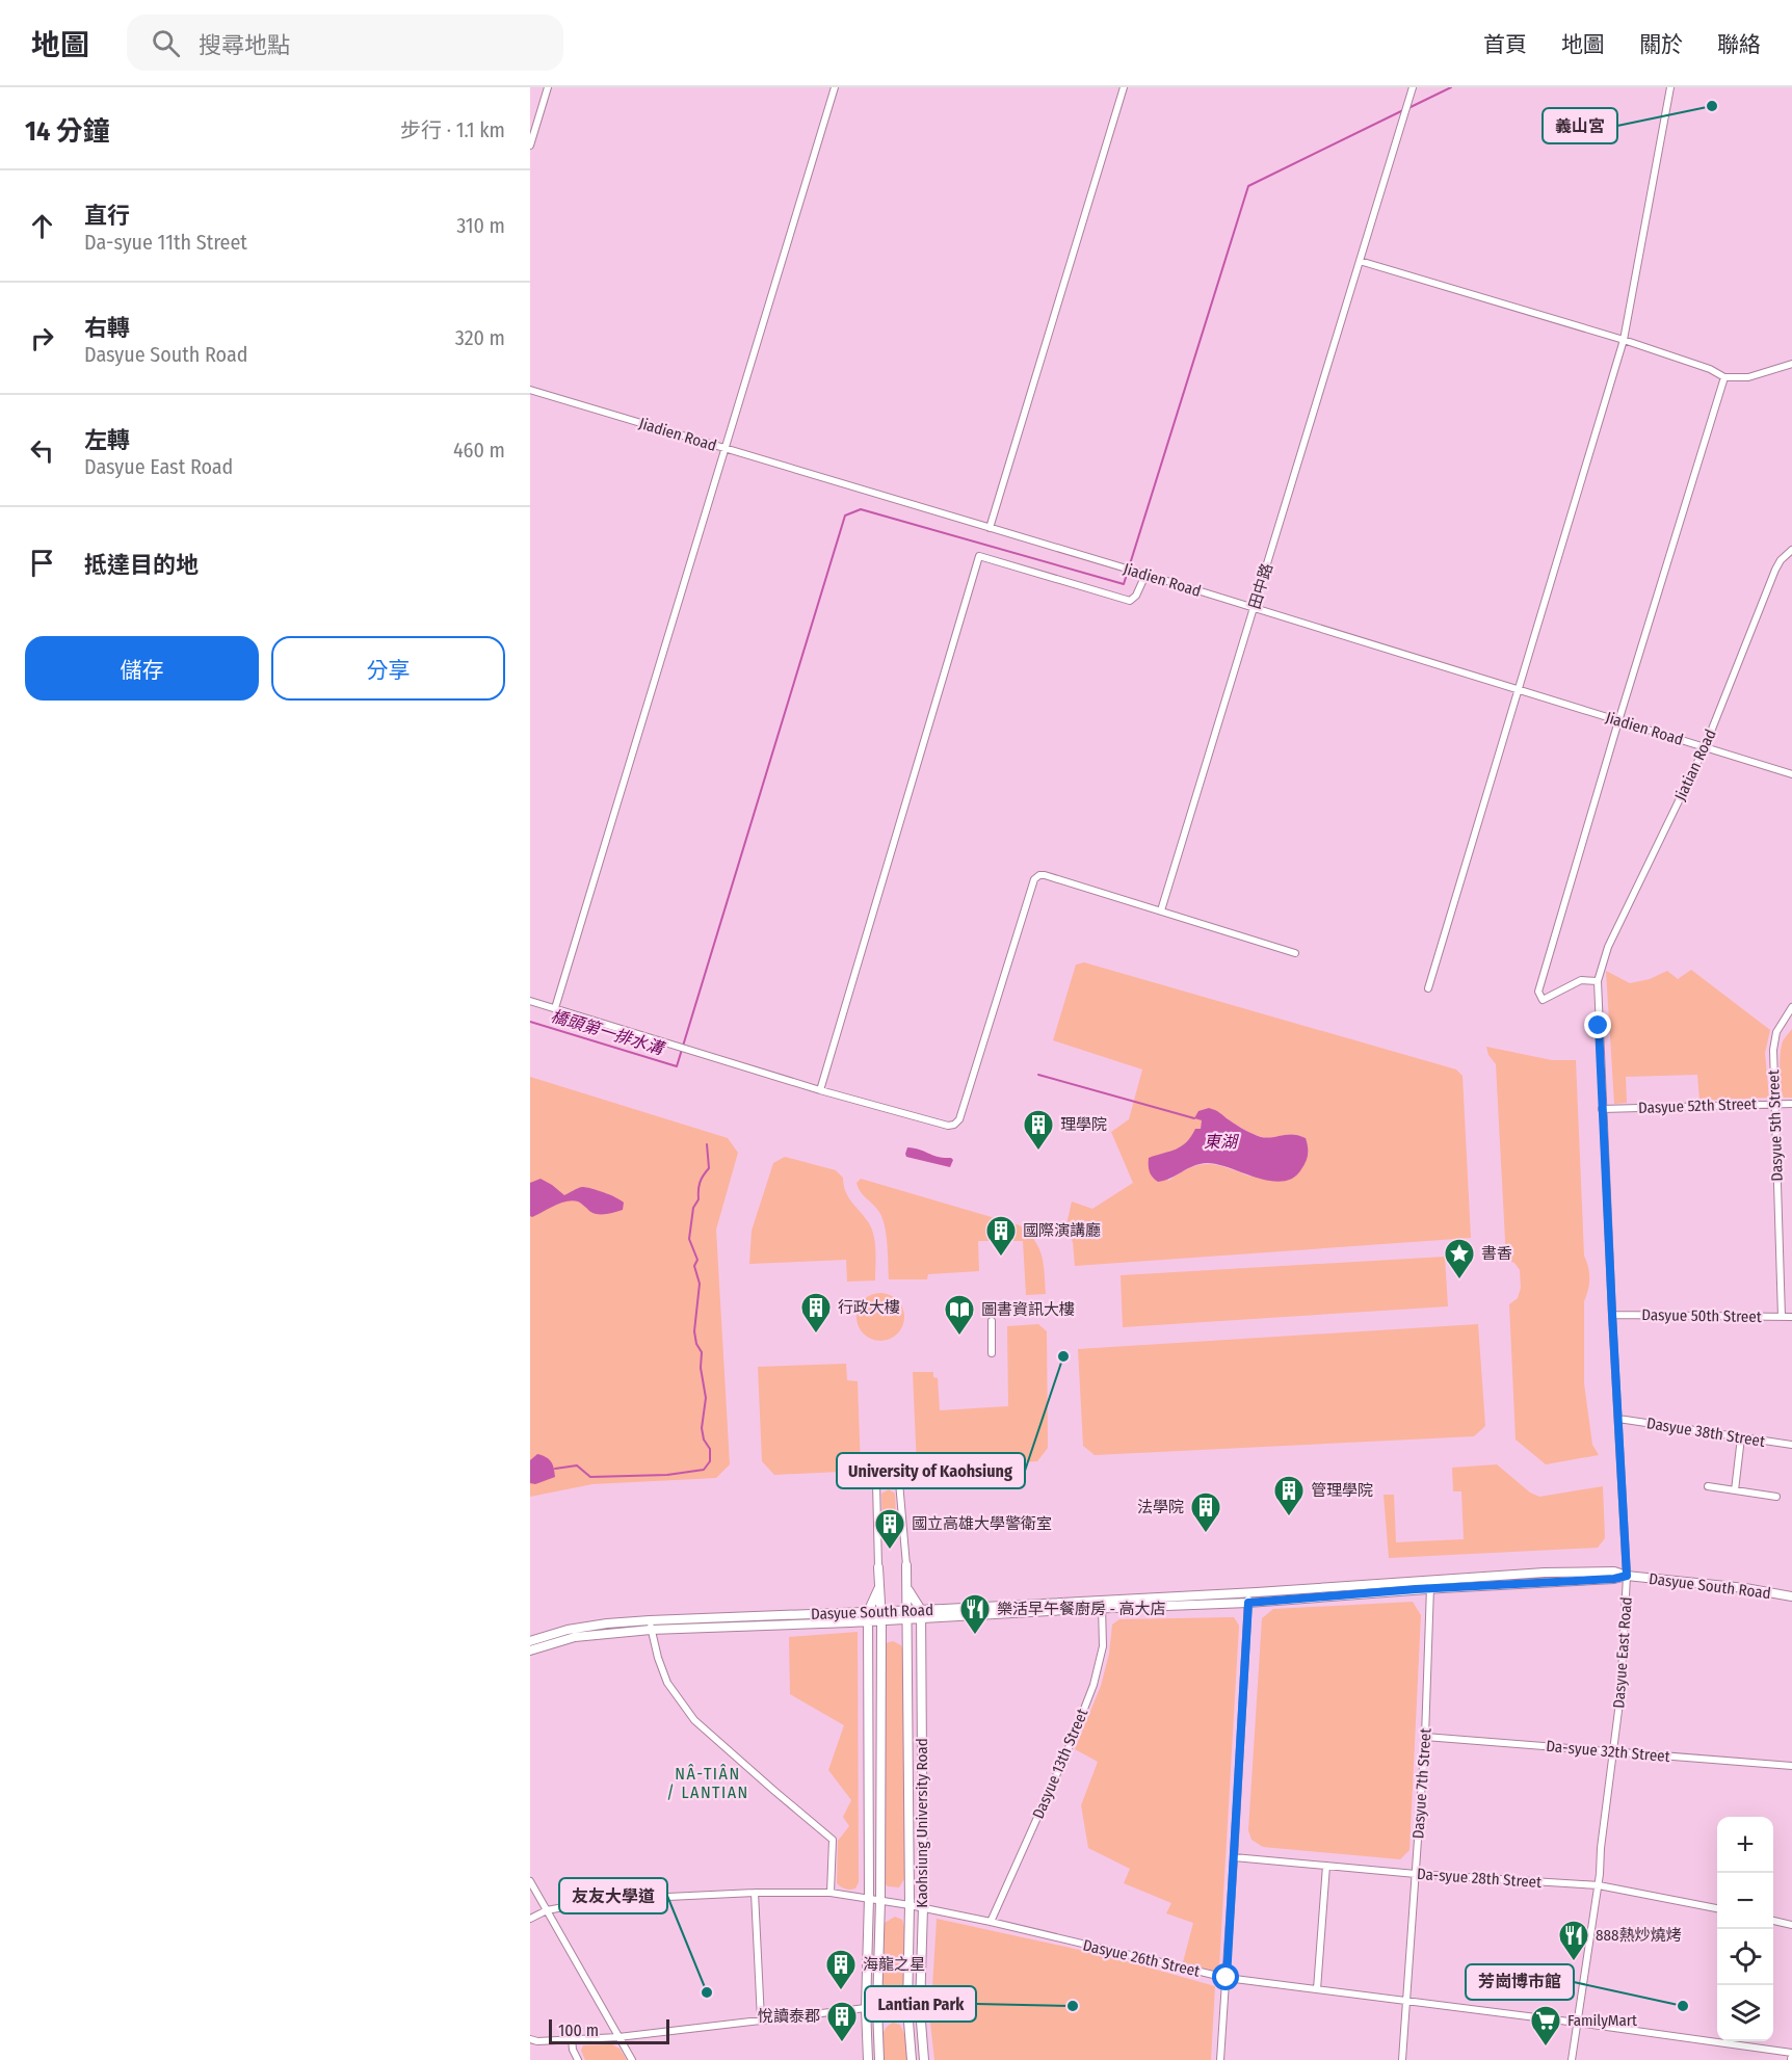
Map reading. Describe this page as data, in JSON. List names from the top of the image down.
{
  "streets": {
    "street": [
      "Jiadien Road",
      "田中路",
      "Jiatian Road",
      "Dasyue 52th Street",
      "Dasyue 5th Street",
      "Dasyue 50th Street",
      "Dasyue 38th Street",
      "Dasyue South Road",
      "Dasyue East Road",
      "Da-syue 32th Street",
      "Dasyue 13th Street",
      "Dasyue 7th Street",
      "Kaohsiung University Road",
      "Da-syue 28th Street",
      "Dasyue 26th Street"
    ]
  },
  "crossings": [
    ["Jiadien Road", "田中路"],
    ["Jiadien Road", "Jiatian Road"],
    ["Jiatian Road", "Dasyue East Road"],
    ["Dasyue 52th Street", "Dasyue 5th Street"],
    ["Dasyue 52th Street", "Dasyue East Road"],
    ["Dasyue 5th Street", "Dasyue 50th Street"],
    ["Dasyue 50th Street", "Dasyue East Road"],
    ["Dasyue 38th Street", "Dasyue East Road"],
    ["Dasyue South Road", "Dasyue East Road"],
    ["Dasyue South Road", "Dasyue 13th Street"],
    ["Dasyue South Road", "Dasyue 7th Street"],
    ["Dasyue South Road", "Kaohsiung University Road"],
    ["Dasyue East Road", "Da-syue 32th Street"],
    ["Dasyue East Road", "Da-syue 28th Street"],
    ["Dasyue East Road", "Dasyue 26th Street"],
    ["Da-syue 32th Street", "Dasyue 7th Street"],
    ["Dasyue 13th Street", "Dasyue 26th Street"],
    ["Dasyue 7th Street", "Da-syue 28th Street"],
    ["Dasyue 7th Street", "Dasyue 26th Street"],
    ["Kaohsiung University Road", "Dasyue 26th Street"]
  ],
  "districts": ["NÂ-TIÂN / LANTIAN"],
  "water": ["橋頭第一排水溝", "東湖"],
  "places": {
    "other": [
      "義山宮",
      "University of Kaohsiung",
      "友友大學道",
      "Lantian Park",
      "芳崗博市館"
    ],
    "building": [
      "理學院",
      "國際演講廳",
      "行政大樓",
      "管理學院",
      "法學院",
      "國立高雄大學警衛室",
      "海龍之星",
      "悅讀泰郡"
    ],
    "place": ["書香"],
    "library": ["圖書資訊大樓"],
    "restaurant": ["樂活早午餐廚房 - 高大店", "888熱炒燒烤"],
    "supermarket": ["FamilyMart"]
  },
  "scale_bar": "100 m",
  "page": {
    "header": "地圖",
    "search": "搜尋地點",
    "nav": [
      "首頁",
      "地圖",
      "關於",
      "聯絡"
    ],
    "heading": ["14 分鐘", "步行 · 1.1 km"],
    "list": [
      ["直行", "Da-syue 11th Street", "310 m"],
      ["右轉", "Dasyue South Road", "320 m"],
      ["左轉", "Dasyue East Road", "460 m"],
      "抵達目的地"
    ],
    "buttons": ["儲存", "分享"],
    "map_buttons": ["+", "−"],
    "scale": "100 m"
  }
}
